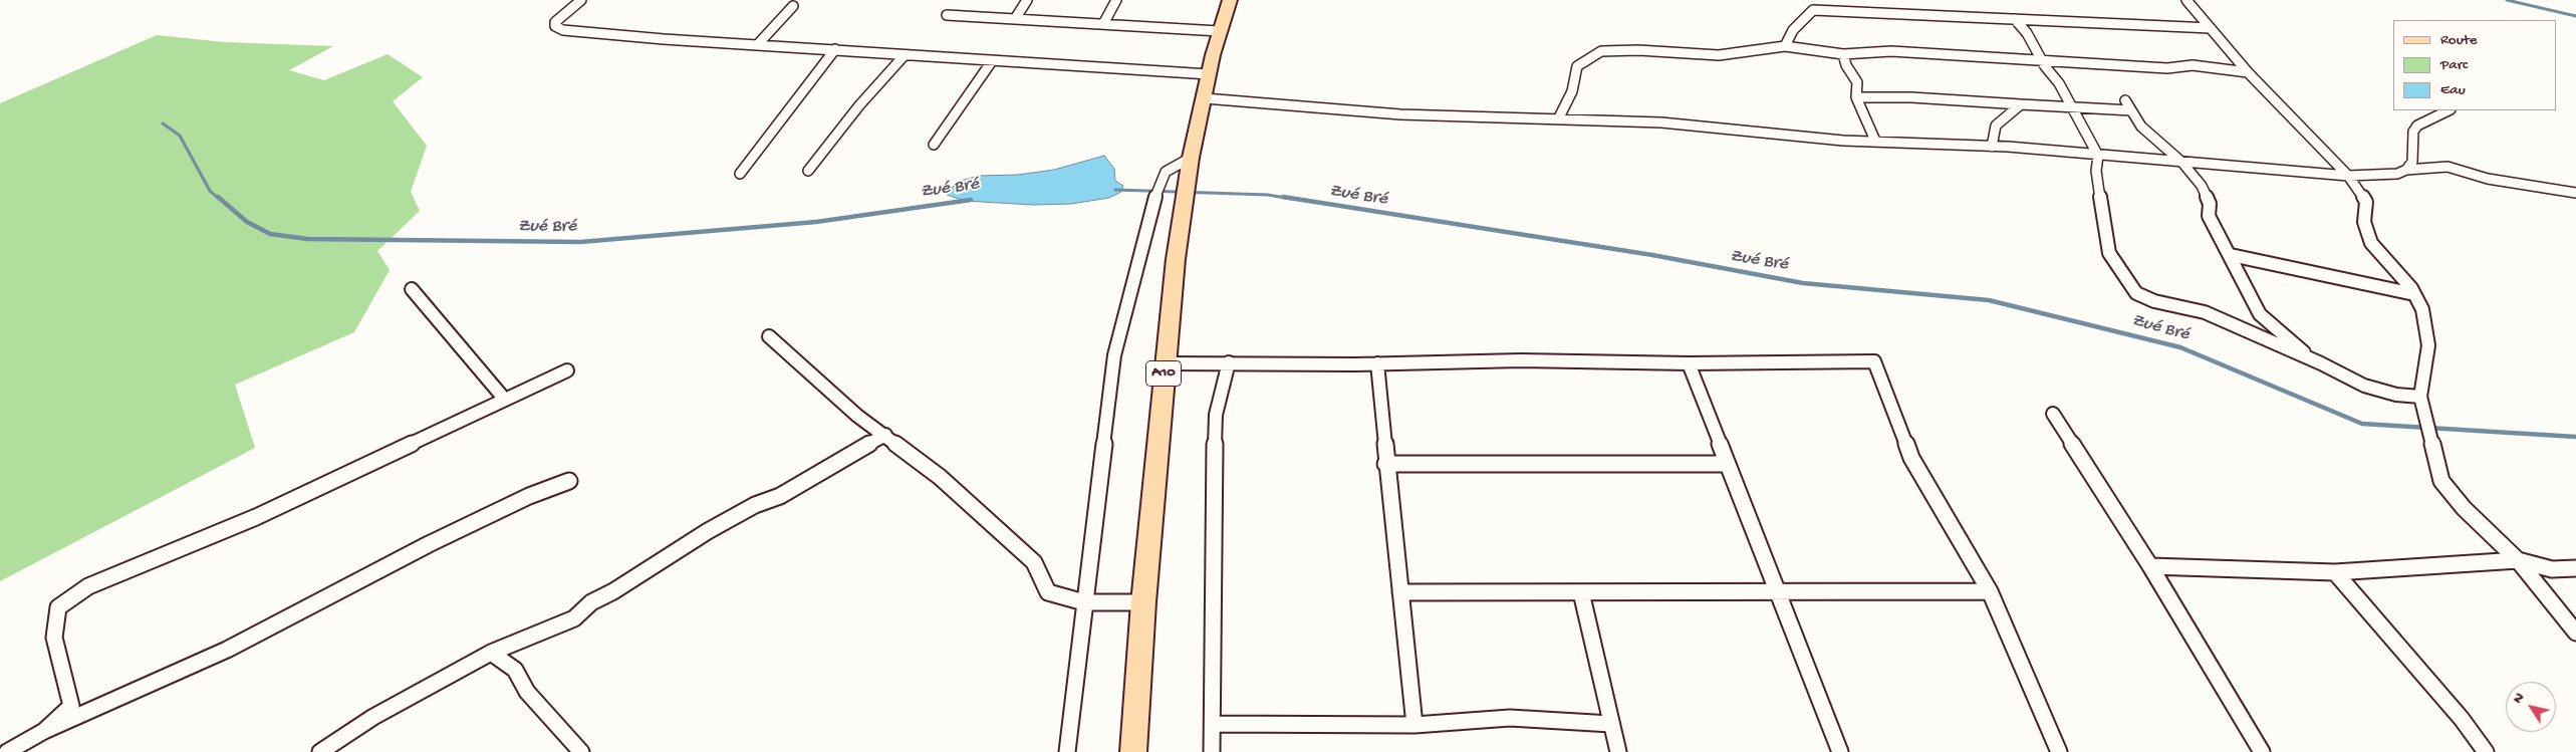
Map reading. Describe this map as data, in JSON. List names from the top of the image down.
{
  "streets": {
    "main road": ["A10"]
  },
  "water": ["Zué Bré"],
  "legend": ["Route", "Parc", "Eau"],
  "north": "top left"
}
